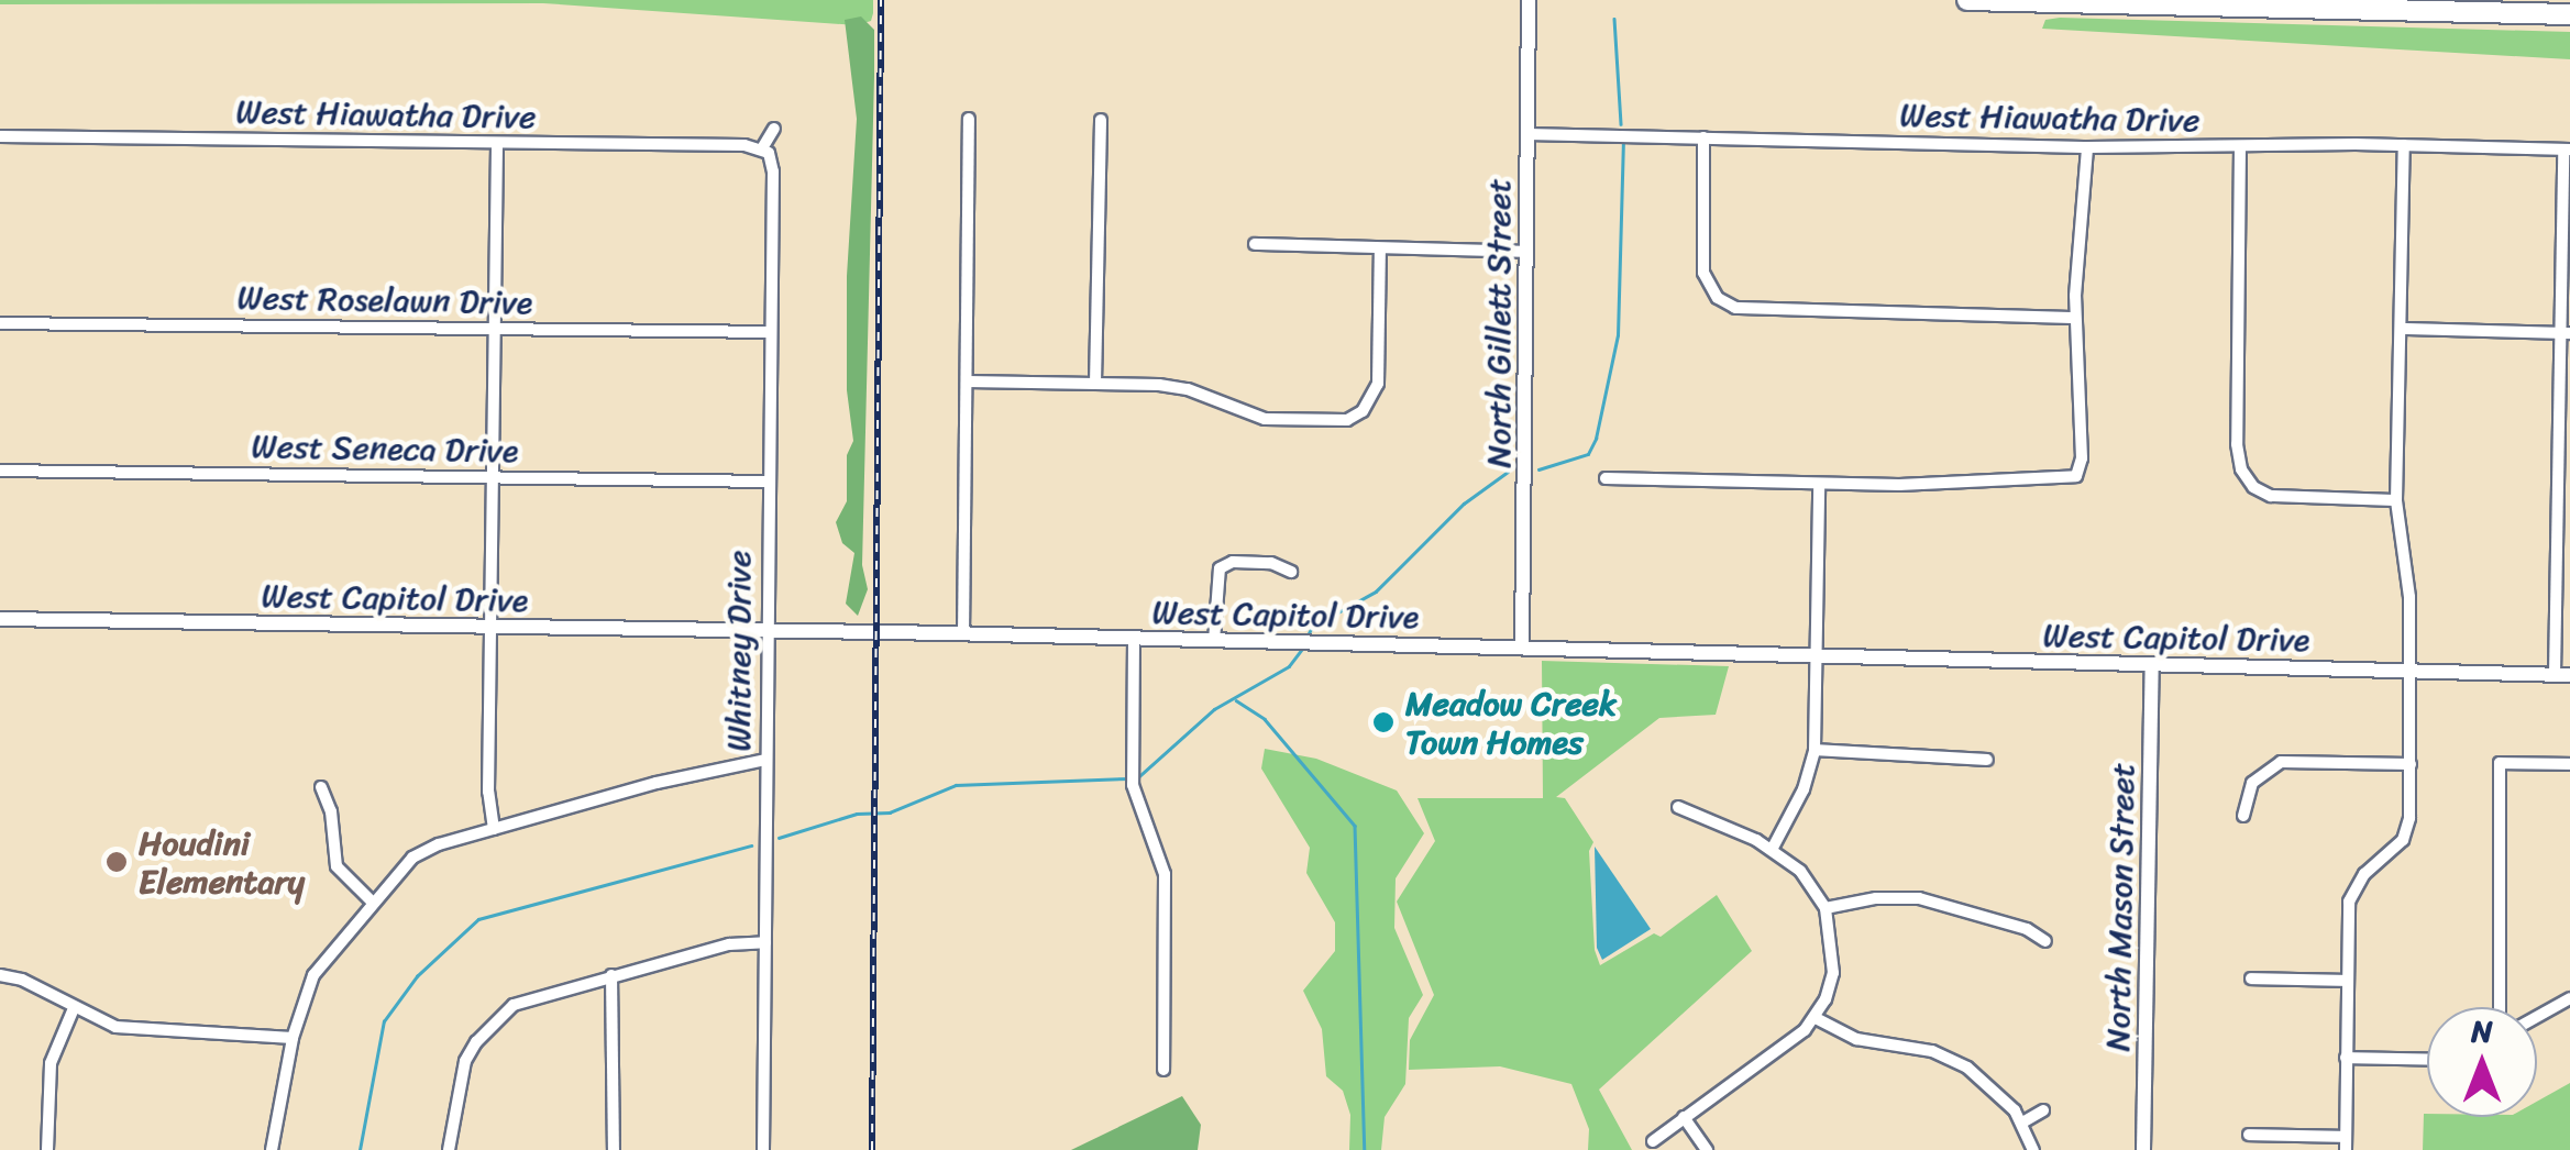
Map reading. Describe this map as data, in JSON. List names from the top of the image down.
{
  "streets": {
    "street": [
      "West Hiawatha Drive",
      "West Roselawn Drive",
      "North Gillett Street",
      "West Seneca Drive",
      "West Capitol Drive",
      "Whitney Drive",
      "North Mason Street"
    ]
  },
  "crossings": [
    ["West Hiawatha Drive", "North Gillett Street"],
    ["West Hiawatha Drive", "Whitney Drive"],
    ["West Roselawn Drive", "Whitney Drive"],
    ["North Gillett Street", "West Capitol Drive"],
    ["West Seneca Drive", "Whitney Drive"],
    ["West Capitol Drive", "Whitney Drive"],
    ["West Capitol Drive", "North Mason Street"]
  ],
  "places": ["Meadow Creek Town Homes", "Houdini Elementary"],
  "north": "top"
}
